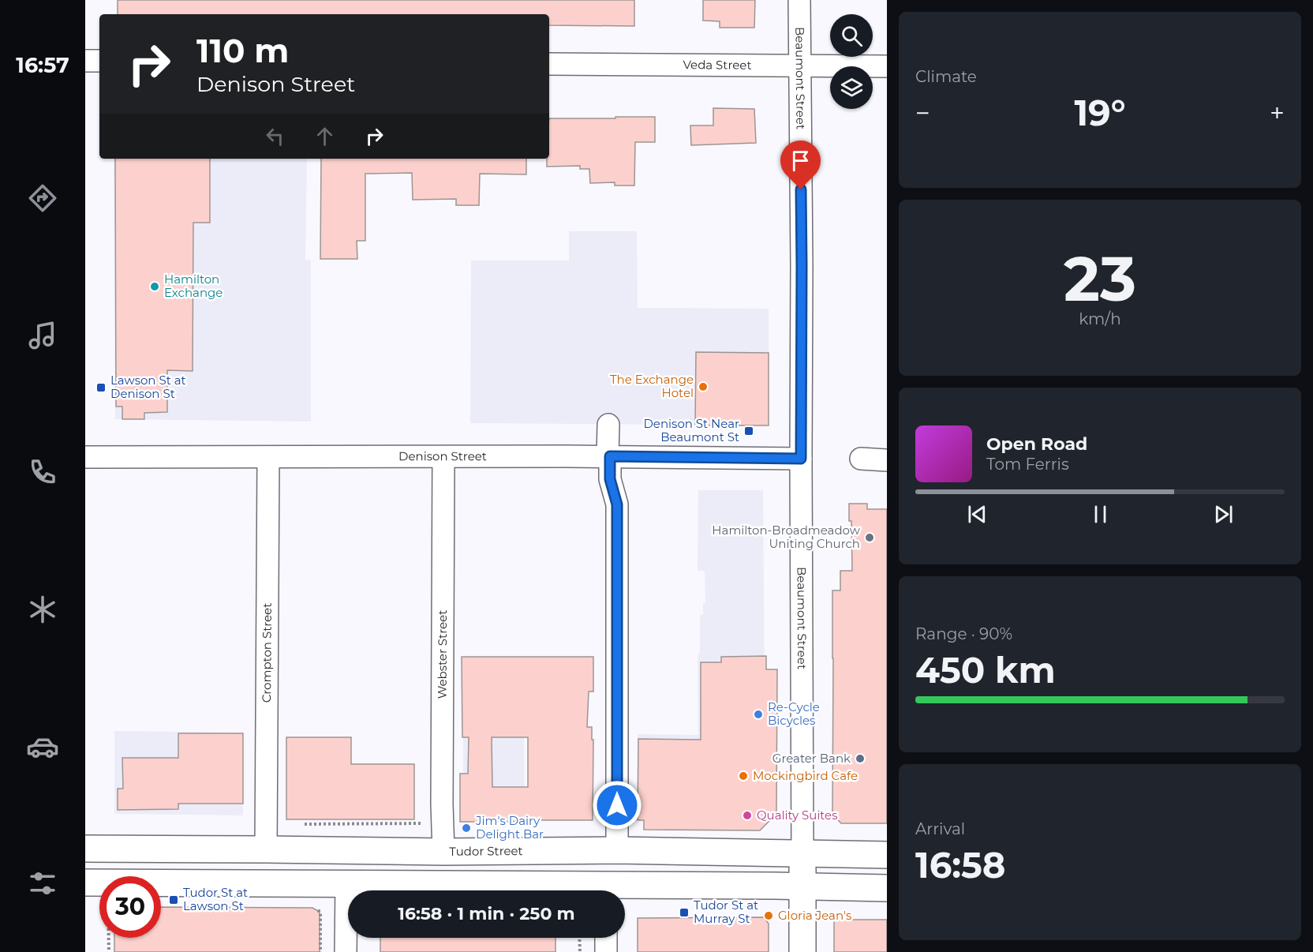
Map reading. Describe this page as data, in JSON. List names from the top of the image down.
{
  "streets": {
    "main road": ["Beaumont Street", "Tudor Street"],
    "street": [
      "Veda Street",
      "Denison Street",
      "Crompton Street",
      "Webster Street"
    ]
  },
  "crossings": [
    ["Veda Street", "Beaumont Street"],
    ["Beaumont Street", "Denison Street"],
    ["Beaumont Street", "Tudor Street"],
    ["Denison Street", "Crompton Street"],
    ["Denison Street", "Webster Street"],
    ["Crompton Street", "Tudor Street"],
    ["Webster Street", "Tudor Street"]
  ],
  "places": {
    "other": [
      "Hamilton Exchange",
      "The Exchange Hotel",
      "Hamilton-Broadmeadow Uniting Church",
      "Re-Cycle Bicycles",
      "Greater Bank",
      "Mockingbird Cafe",
      "Quality Suites",
      "Jim's Dairy Delight Bar",
      "Gloria Jean's"
    ],
    "transit": [
      "Lawson St at Denison St",
      "Denison St Near Beaumont St",
      "Tudor St at Lawson St",
      "Tudor St at Murray St"
    ]
  },
  "page": {
    "tabs": "16:57",
    "tile": [
      "Climate",
      ["23", "km/h"],
      ["Range · 90%", "450 km"],
      ["Arrival", "16:58"]
    ],
    "turn": ["110 m", "Denison Street"],
    "heat": ["−", "19°", "+"],
    "song": ["Open Road", "Tom Ferris"],
    "limit": "30",
    "trip": "16:58 · 1 min · 250 m"
  }
}
